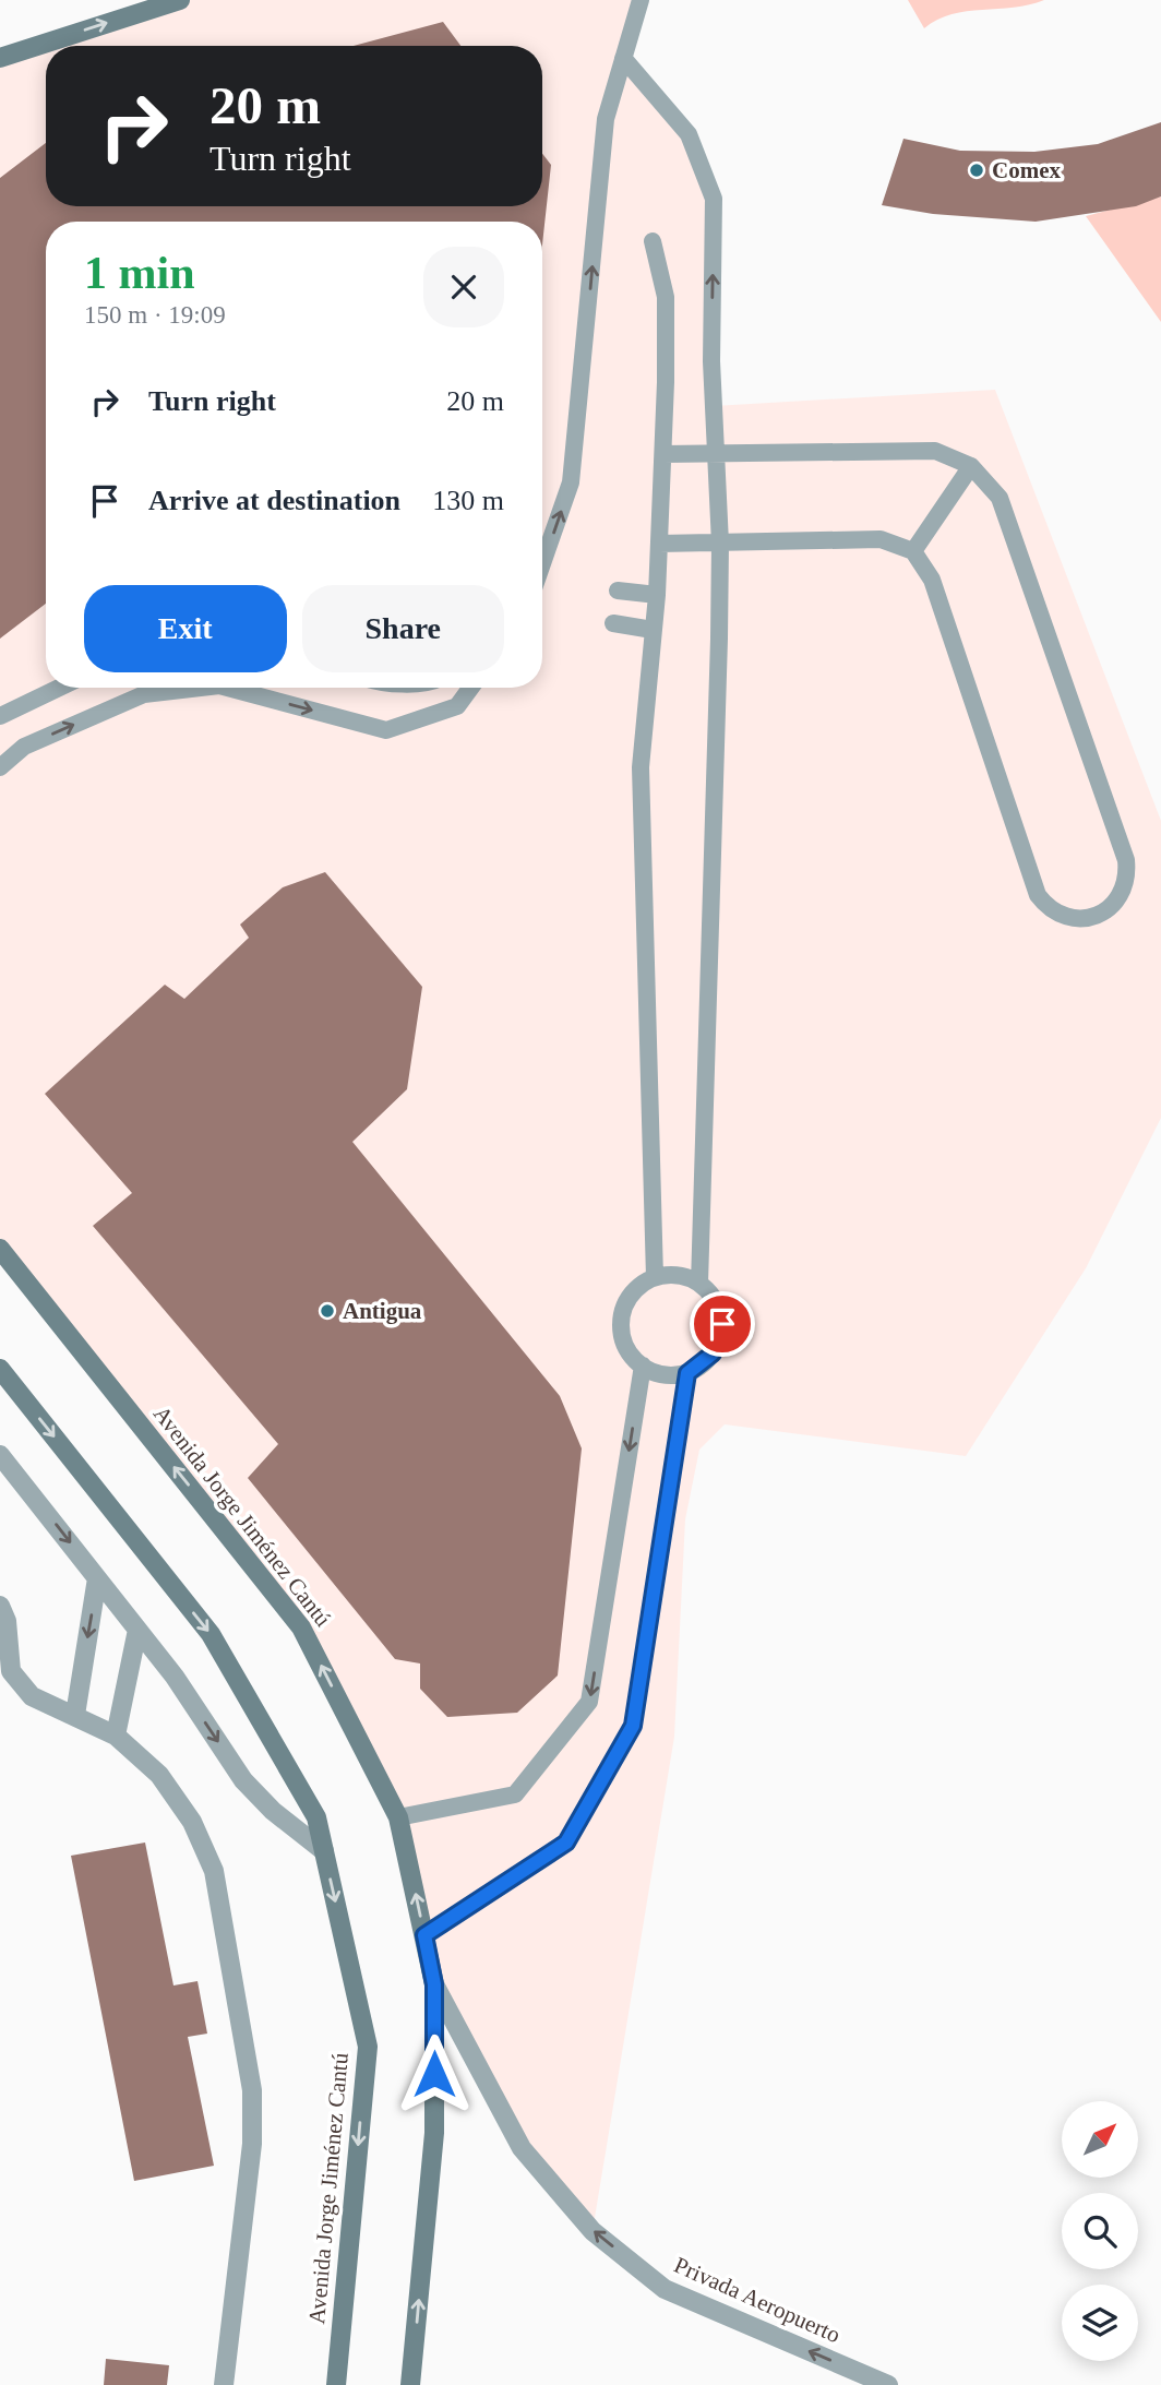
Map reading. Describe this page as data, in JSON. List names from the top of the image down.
{
  "streets": {
    "main road": ["Avenida Jorge Jiménez Cantú"],
    "street": ["Privada Aeropuerto"]
  },
  "crossings": [
    ["Avenida Jorge Jiménez Cantú", "Privada Aeropuerto"]
  ],
  "one_way": ["Privada Aeropuerto"],
  "places": ["Comex", "Antigua"],
  "north": "top right",
  "page": {
    "turn": ["20 m", "Turn right"],
    "heading": ["1 min", "150 m · 19:09"],
    "list": [
      {
        "name": "Turn right",
        "value": "20 m"
      },
      {
        "name": "Arrive at destination",
        "value": "130 m"
      }
    ],
    "buttons": ["Exit", "Share"]
  }
}
